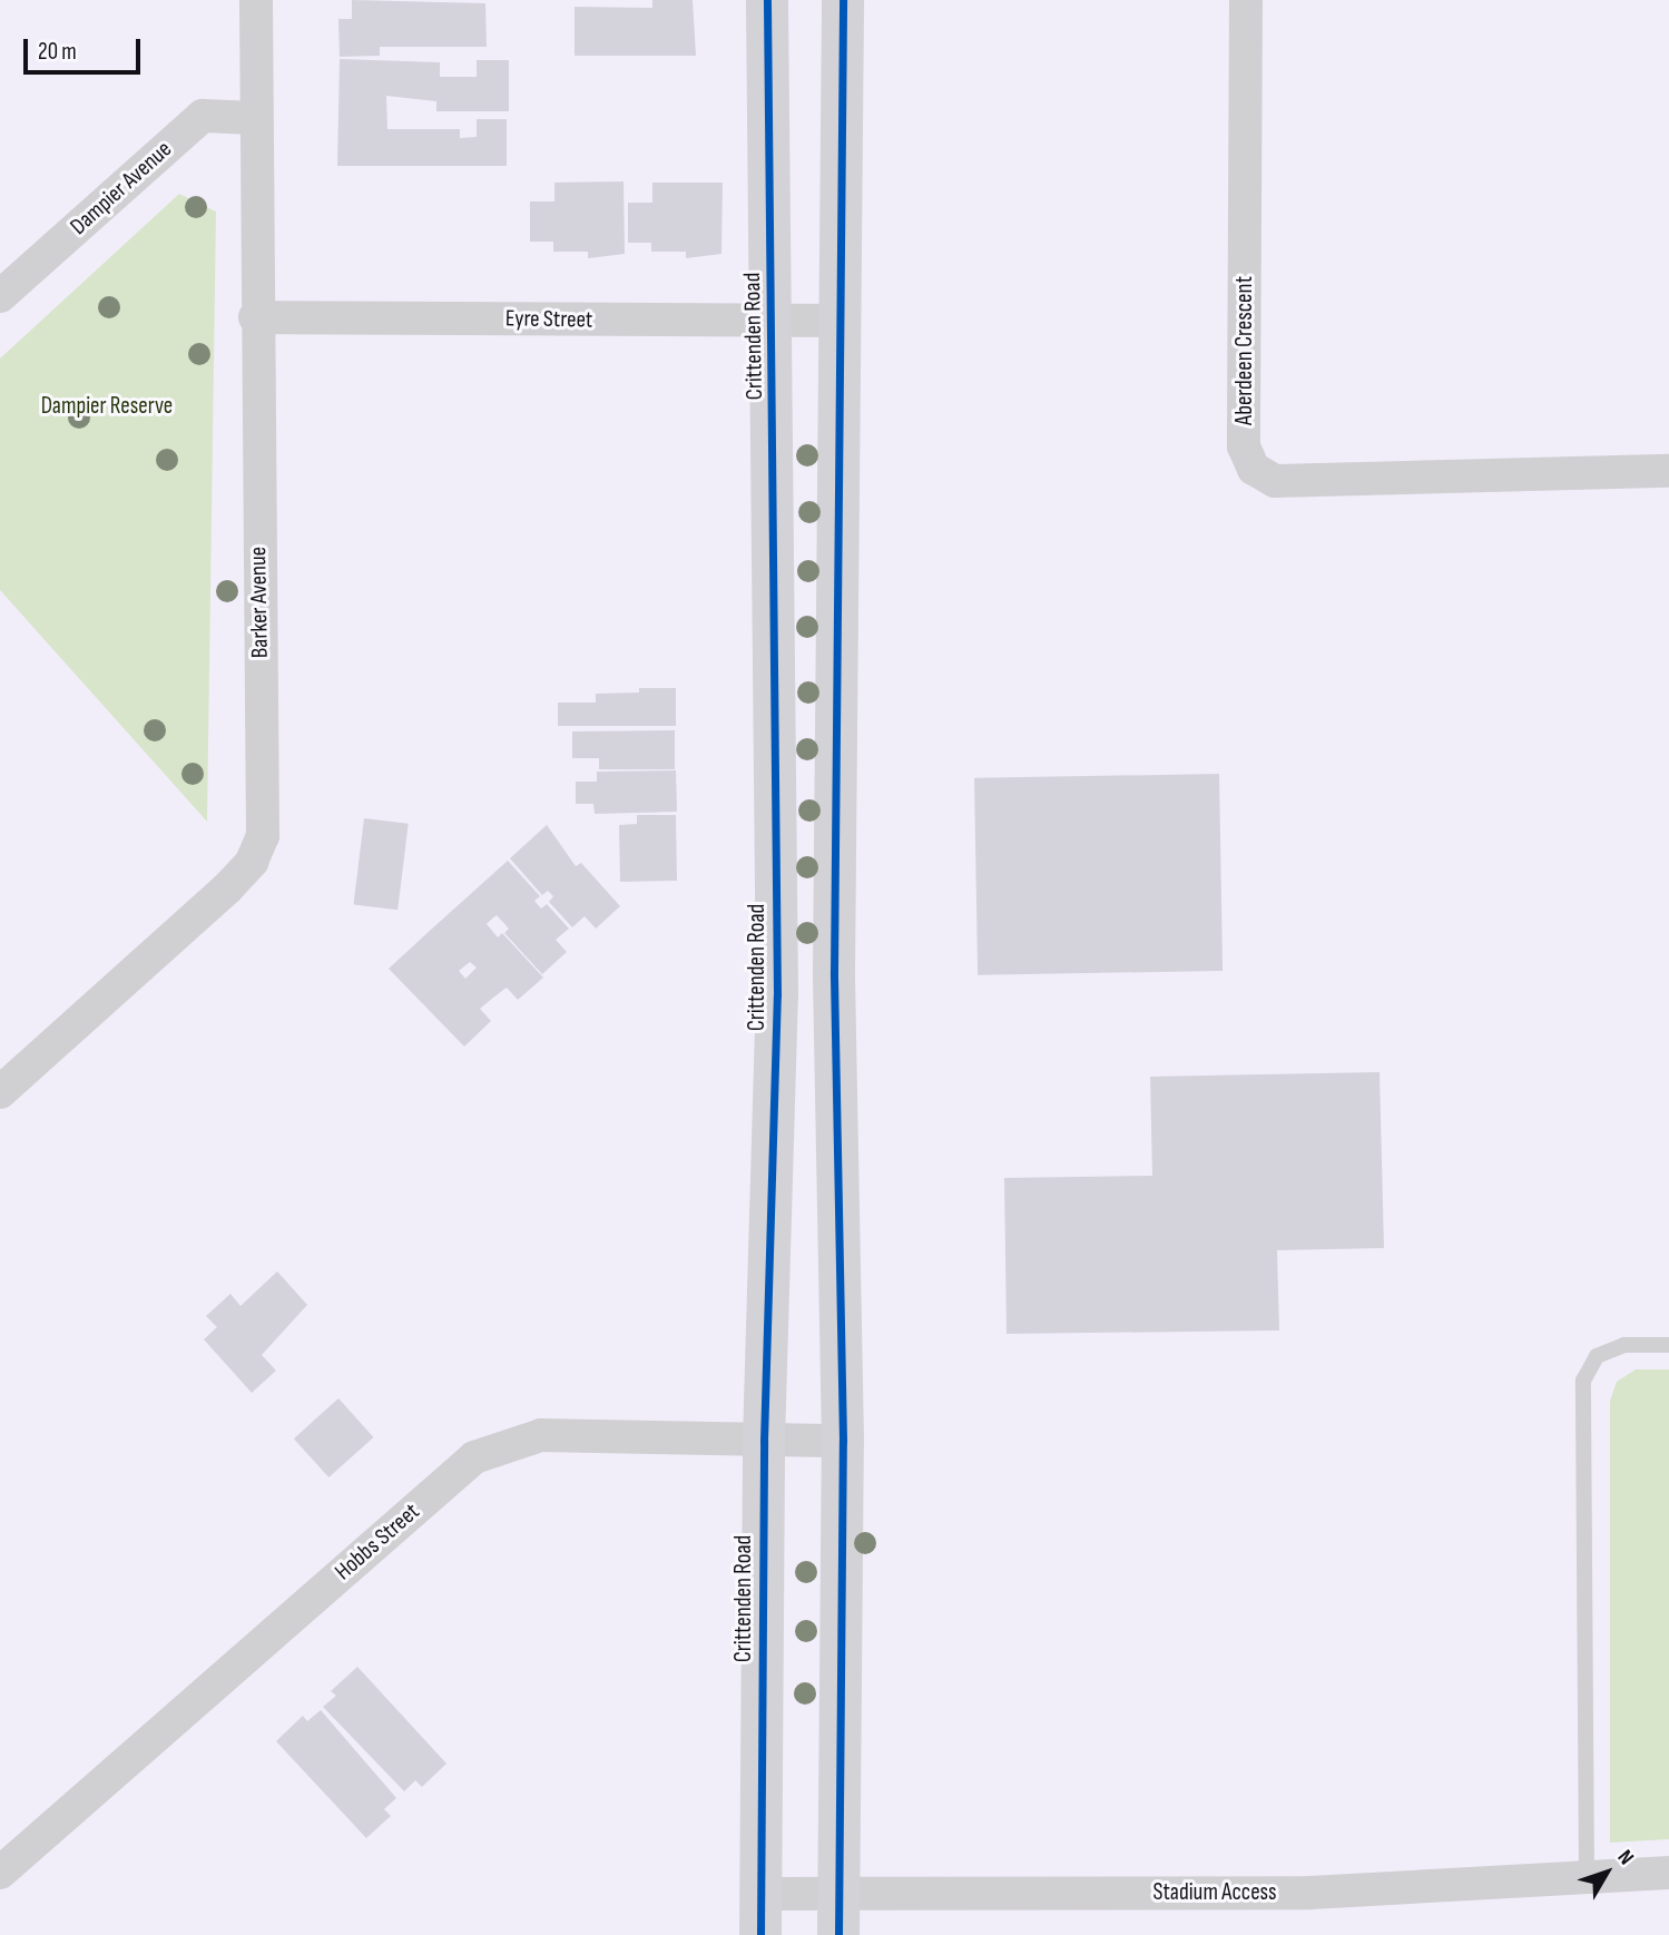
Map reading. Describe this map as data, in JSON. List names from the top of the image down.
{
  "streets": {
    "main road": ["Crittenden Road"],
    "street": [
      "Dampier Avenue",
      "Eyre Street",
      "Aberdeen Crescent",
      "Barker Avenue",
      "Hobbs Street",
      "Stadium Access"
    ]
  },
  "crossings": [
    ["Dampier Avenue", "Barker Avenue"],
    ["Eyre Street", "Crittenden Road"],
    ["Eyre Street", "Barker Avenue"],
    ["Crittenden Road", "Hobbs Street"],
    ["Crittenden Road", "Stadium Access"]
  ],
  "parks": ["Dampier Reserve"],
  "scale_bar": "20 m",
  "north": "top right"
}
